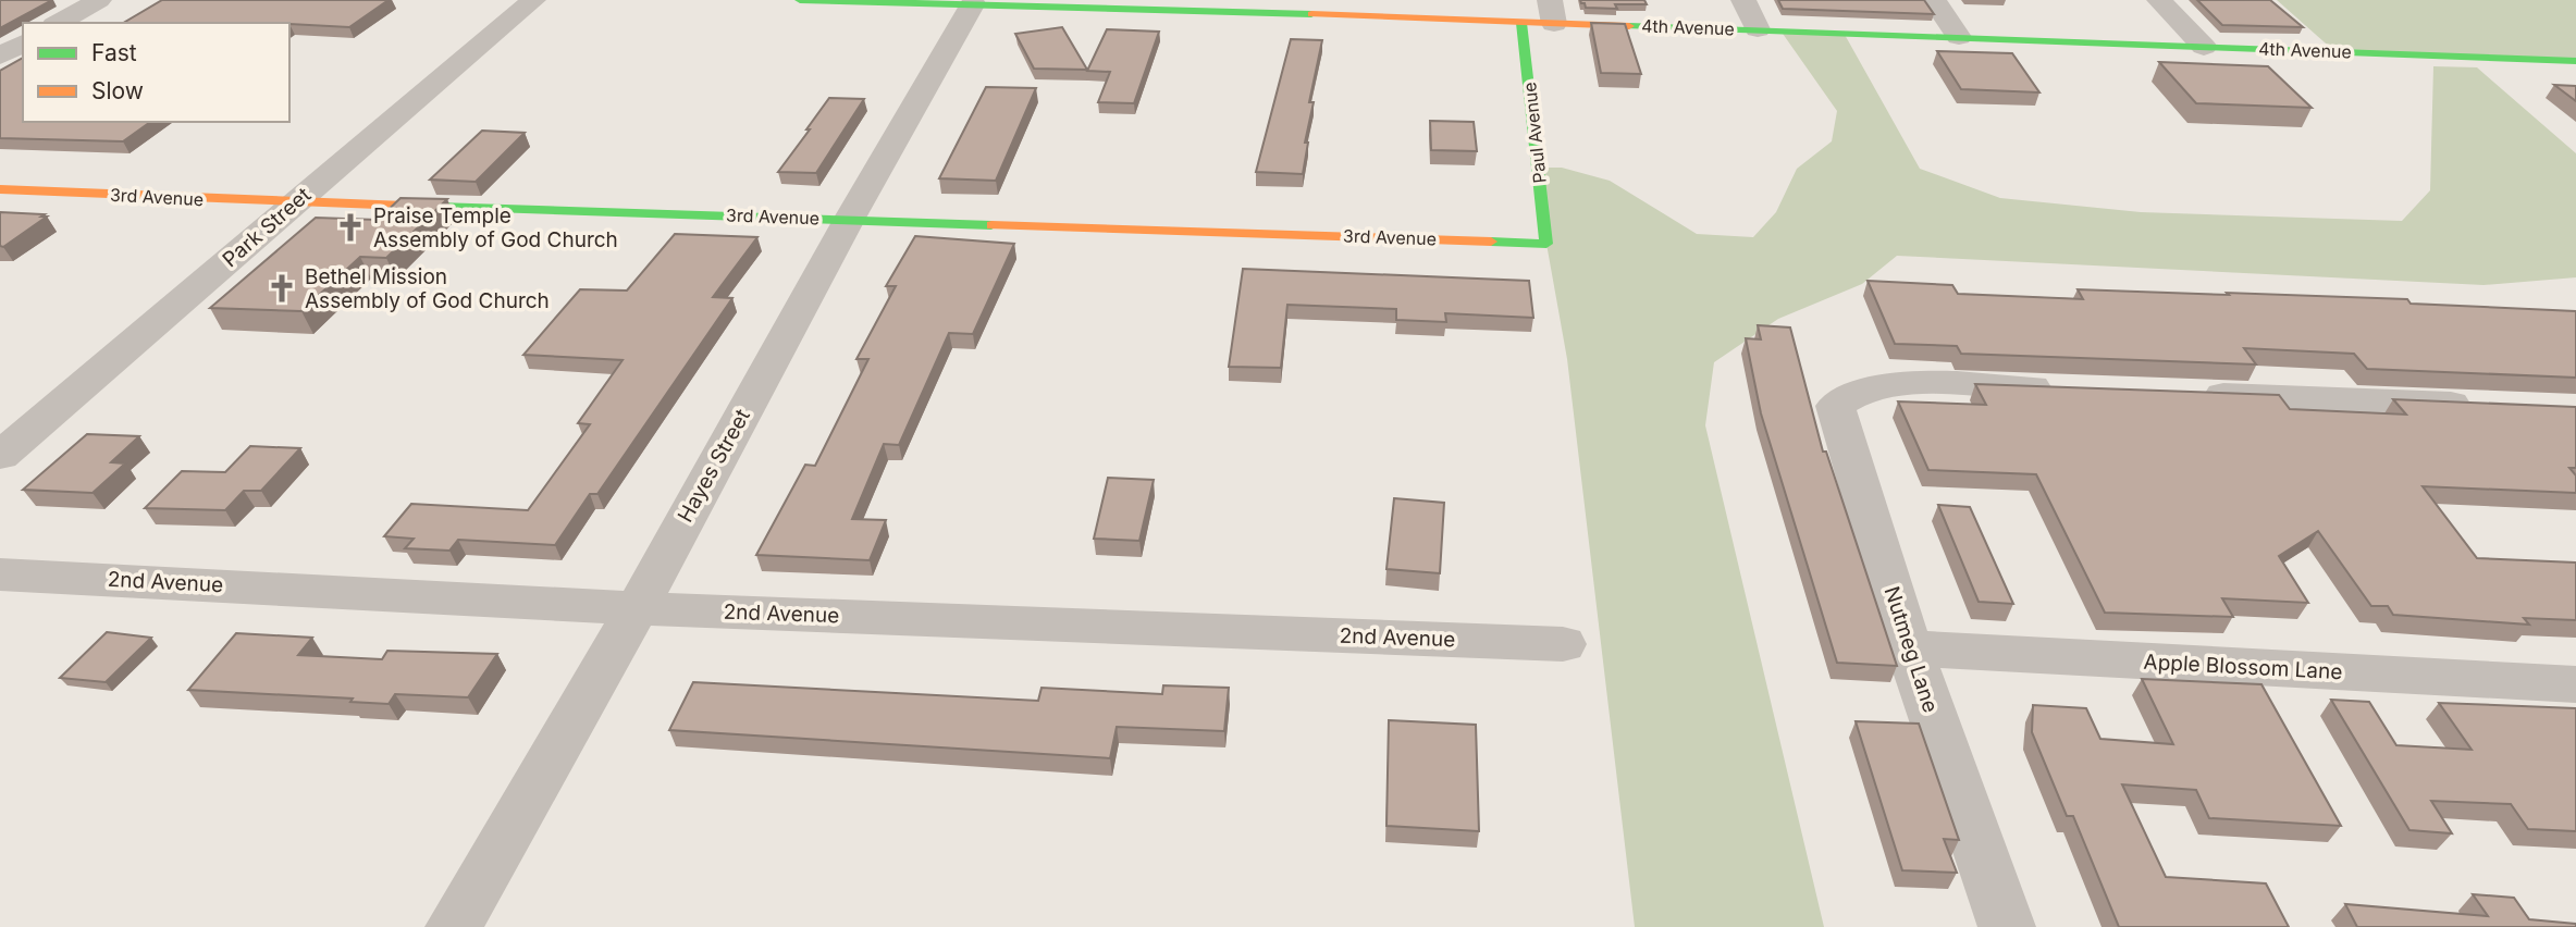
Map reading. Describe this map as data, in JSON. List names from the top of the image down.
{
  "streets": {
    "street": [
      "4th Avenue",
      "Paul Avenue",
      "3rd Avenue",
      "Park Street",
      "Hayes Street",
      "2nd Avenue",
      "Nutmeg Lane",
      "Apple Blossom Lane"
    ]
  },
  "crossings": [
    ["4th Avenue", "Paul Avenue"],
    ["4th Avenue", "Hayes Street"],
    ["Paul Avenue", "3rd Avenue"],
    ["3rd Avenue", "Park Street"],
    ["3rd Avenue", "Hayes Street"],
    ["Hayes Street", "2nd Avenue"],
    ["Nutmeg Lane", "Apple Blossom Lane"]
  ],
  "places": {
    "church": ["Praise Temple Assembly of God Church", "Bethel Mission Assembly of God Church"]
  },
  "legend": ["Fast", "Slow"]
}
